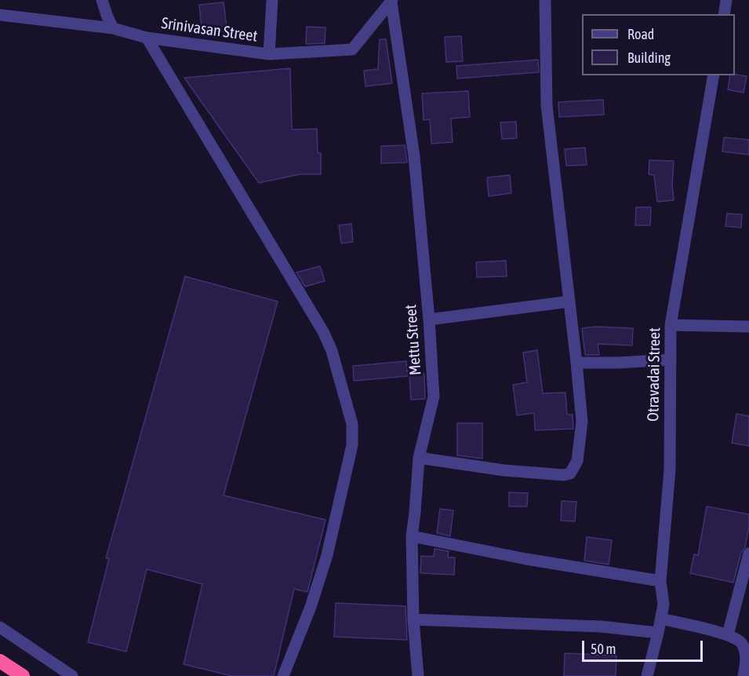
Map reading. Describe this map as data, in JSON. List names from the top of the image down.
{
  "streets": {
    "street": ["Srinivasan Street", "Mettu Street", "Otravadai Street"]
  },
  "crossings": [
    ["Srinivasan Street", "Mettu Street"]
  ],
  "legend": ["Road", "Building"],
  "scale_bar": "50 m"
}
